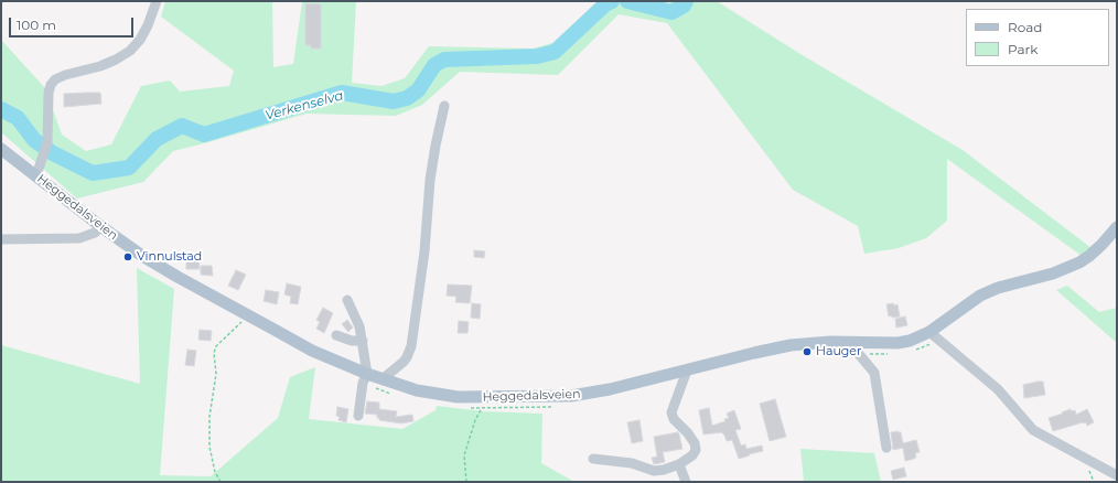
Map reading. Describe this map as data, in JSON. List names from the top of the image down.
{
  "streets": {
    "main road": ["Heggedalsveien"]
  },
  "water": ["Verkenselva"],
  "places": ["Vinnulstad", "Hauger"],
  "legend": ["Road", "Park"],
  "scale_bar": "100 m"
}
